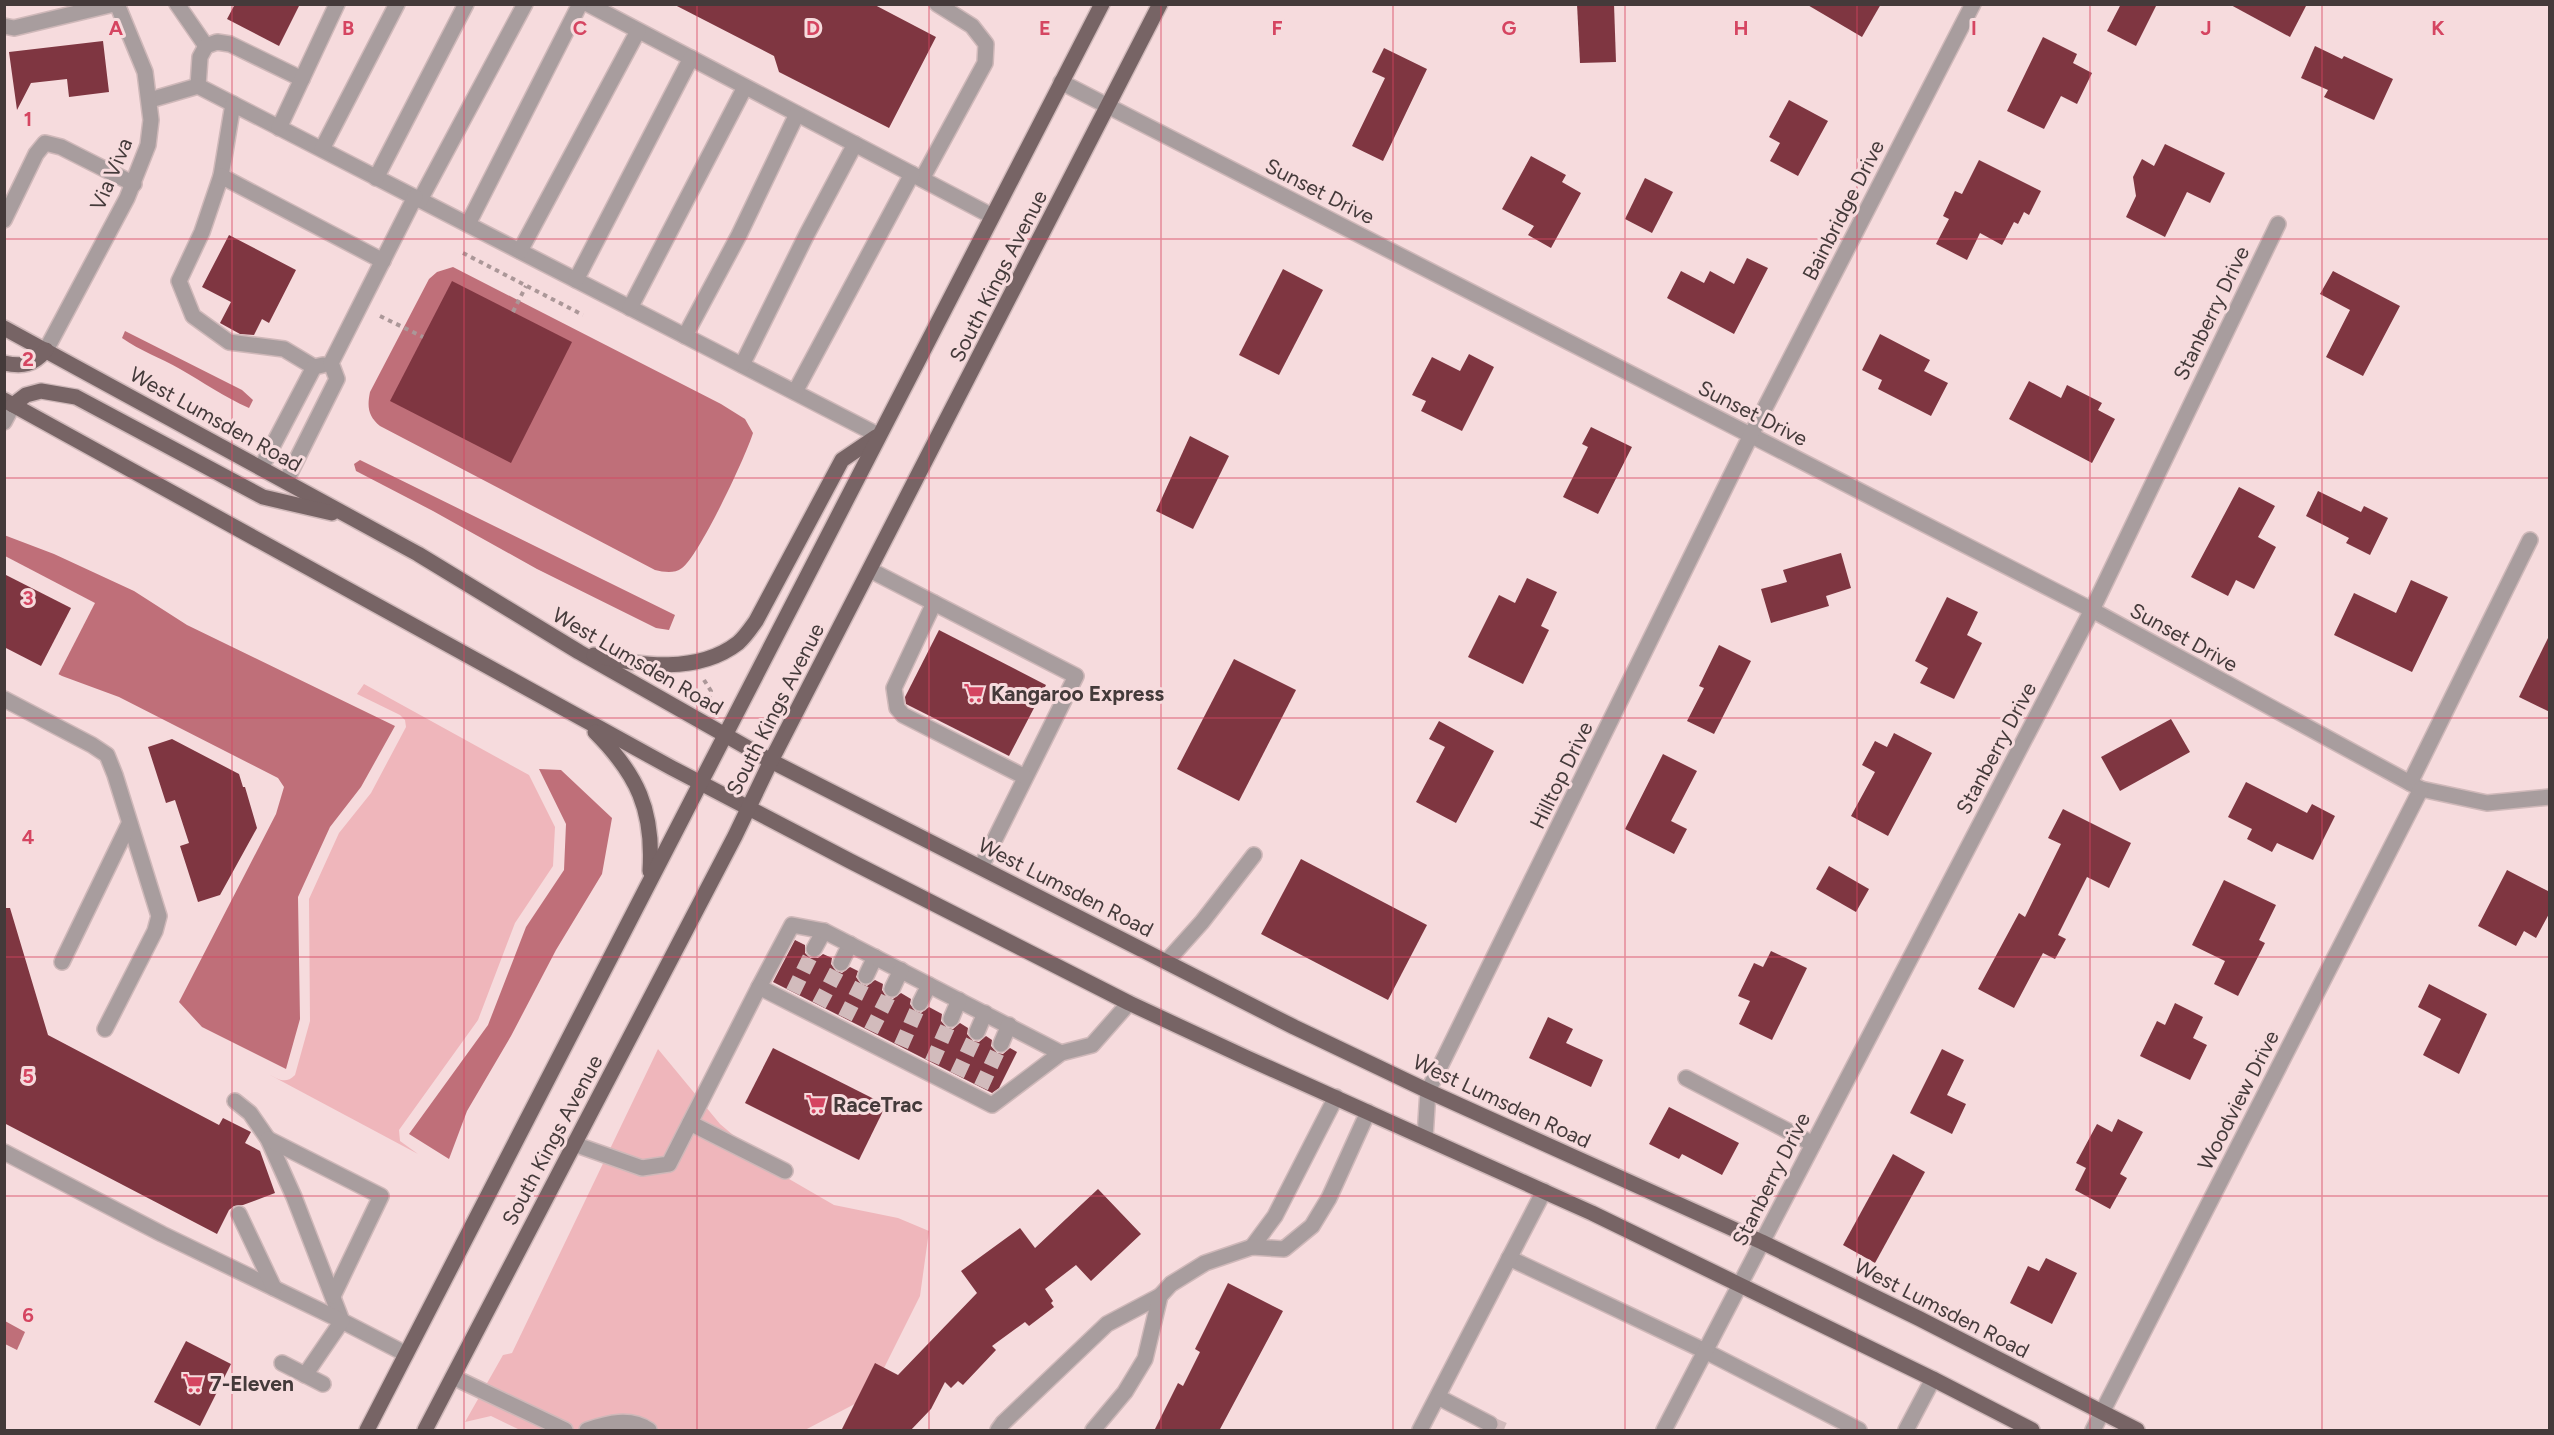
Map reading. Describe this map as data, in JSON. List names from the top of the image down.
{
  "streets": {
    "main road": ["South Kings Avenue", "West Lumsden Road"],
    "street": [
      "Via Viva",
      "Sunset Drive",
      "Bainbridge Drive",
      "Stanberry Drive",
      "Hilltop Drive",
      "Woodview Drive"
    ]
  },
  "crossings": [
    ["Via Viva", "West Lumsden Road"],
    ["Sunset Drive", "Bainbridge Drive"],
    ["Sunset Drive", "South Kings Avenue"],
    ["Sunset Drive", "Stanberry Drive"],
    ["Sunset Drive", "Hilltop Drive"],
    ["Sunset Drive", "Woodview Drive"],
    ["Bainbridge Drive", "Hilltop Drive"],
    ["South Kings Avenue", "West Lumsden Road"],
    ["Stanberry Drive", "West Lumsden Road"],
    ["West Lumsden Road", "Hilltop Drive"],
    ["West Lumsden Road", "Woodview Drive"]
  ],
  "places": {
    "supermarket": ["Kangaroo Express", "RaceTrac", "7-Eleven"]
  },
  "grid": {
    "columns": [
      "A",
      "B",
      "C",
      "D",
      "E",
      "F",
      "G",
      "H",
      "I",
      "J",
      "K"
    ],
    "rows": [
      "1",
      "2",
      "3",
      "4",
      "5",
      "6"
    ]
  }
}
